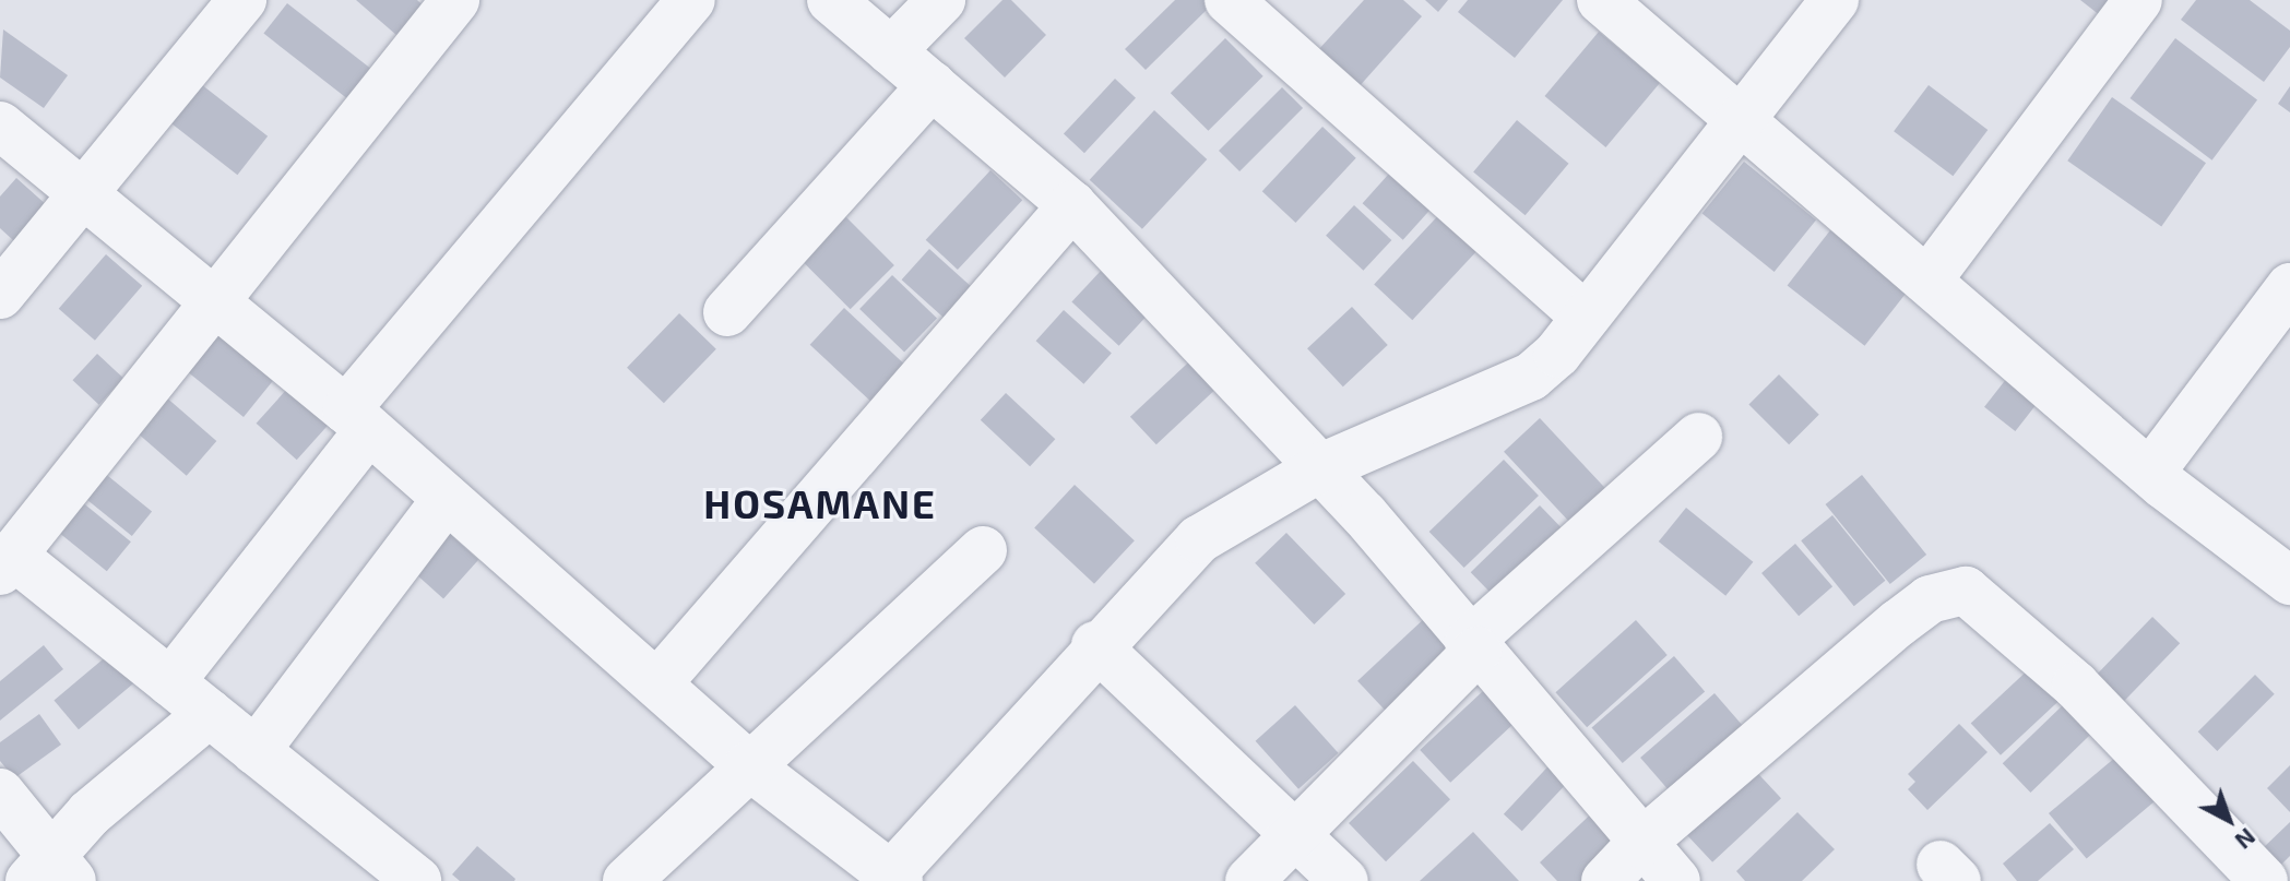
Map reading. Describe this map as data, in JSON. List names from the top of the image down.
{
  "districts": ["HOSAMANE"],
  "north": "bottom right"
}
